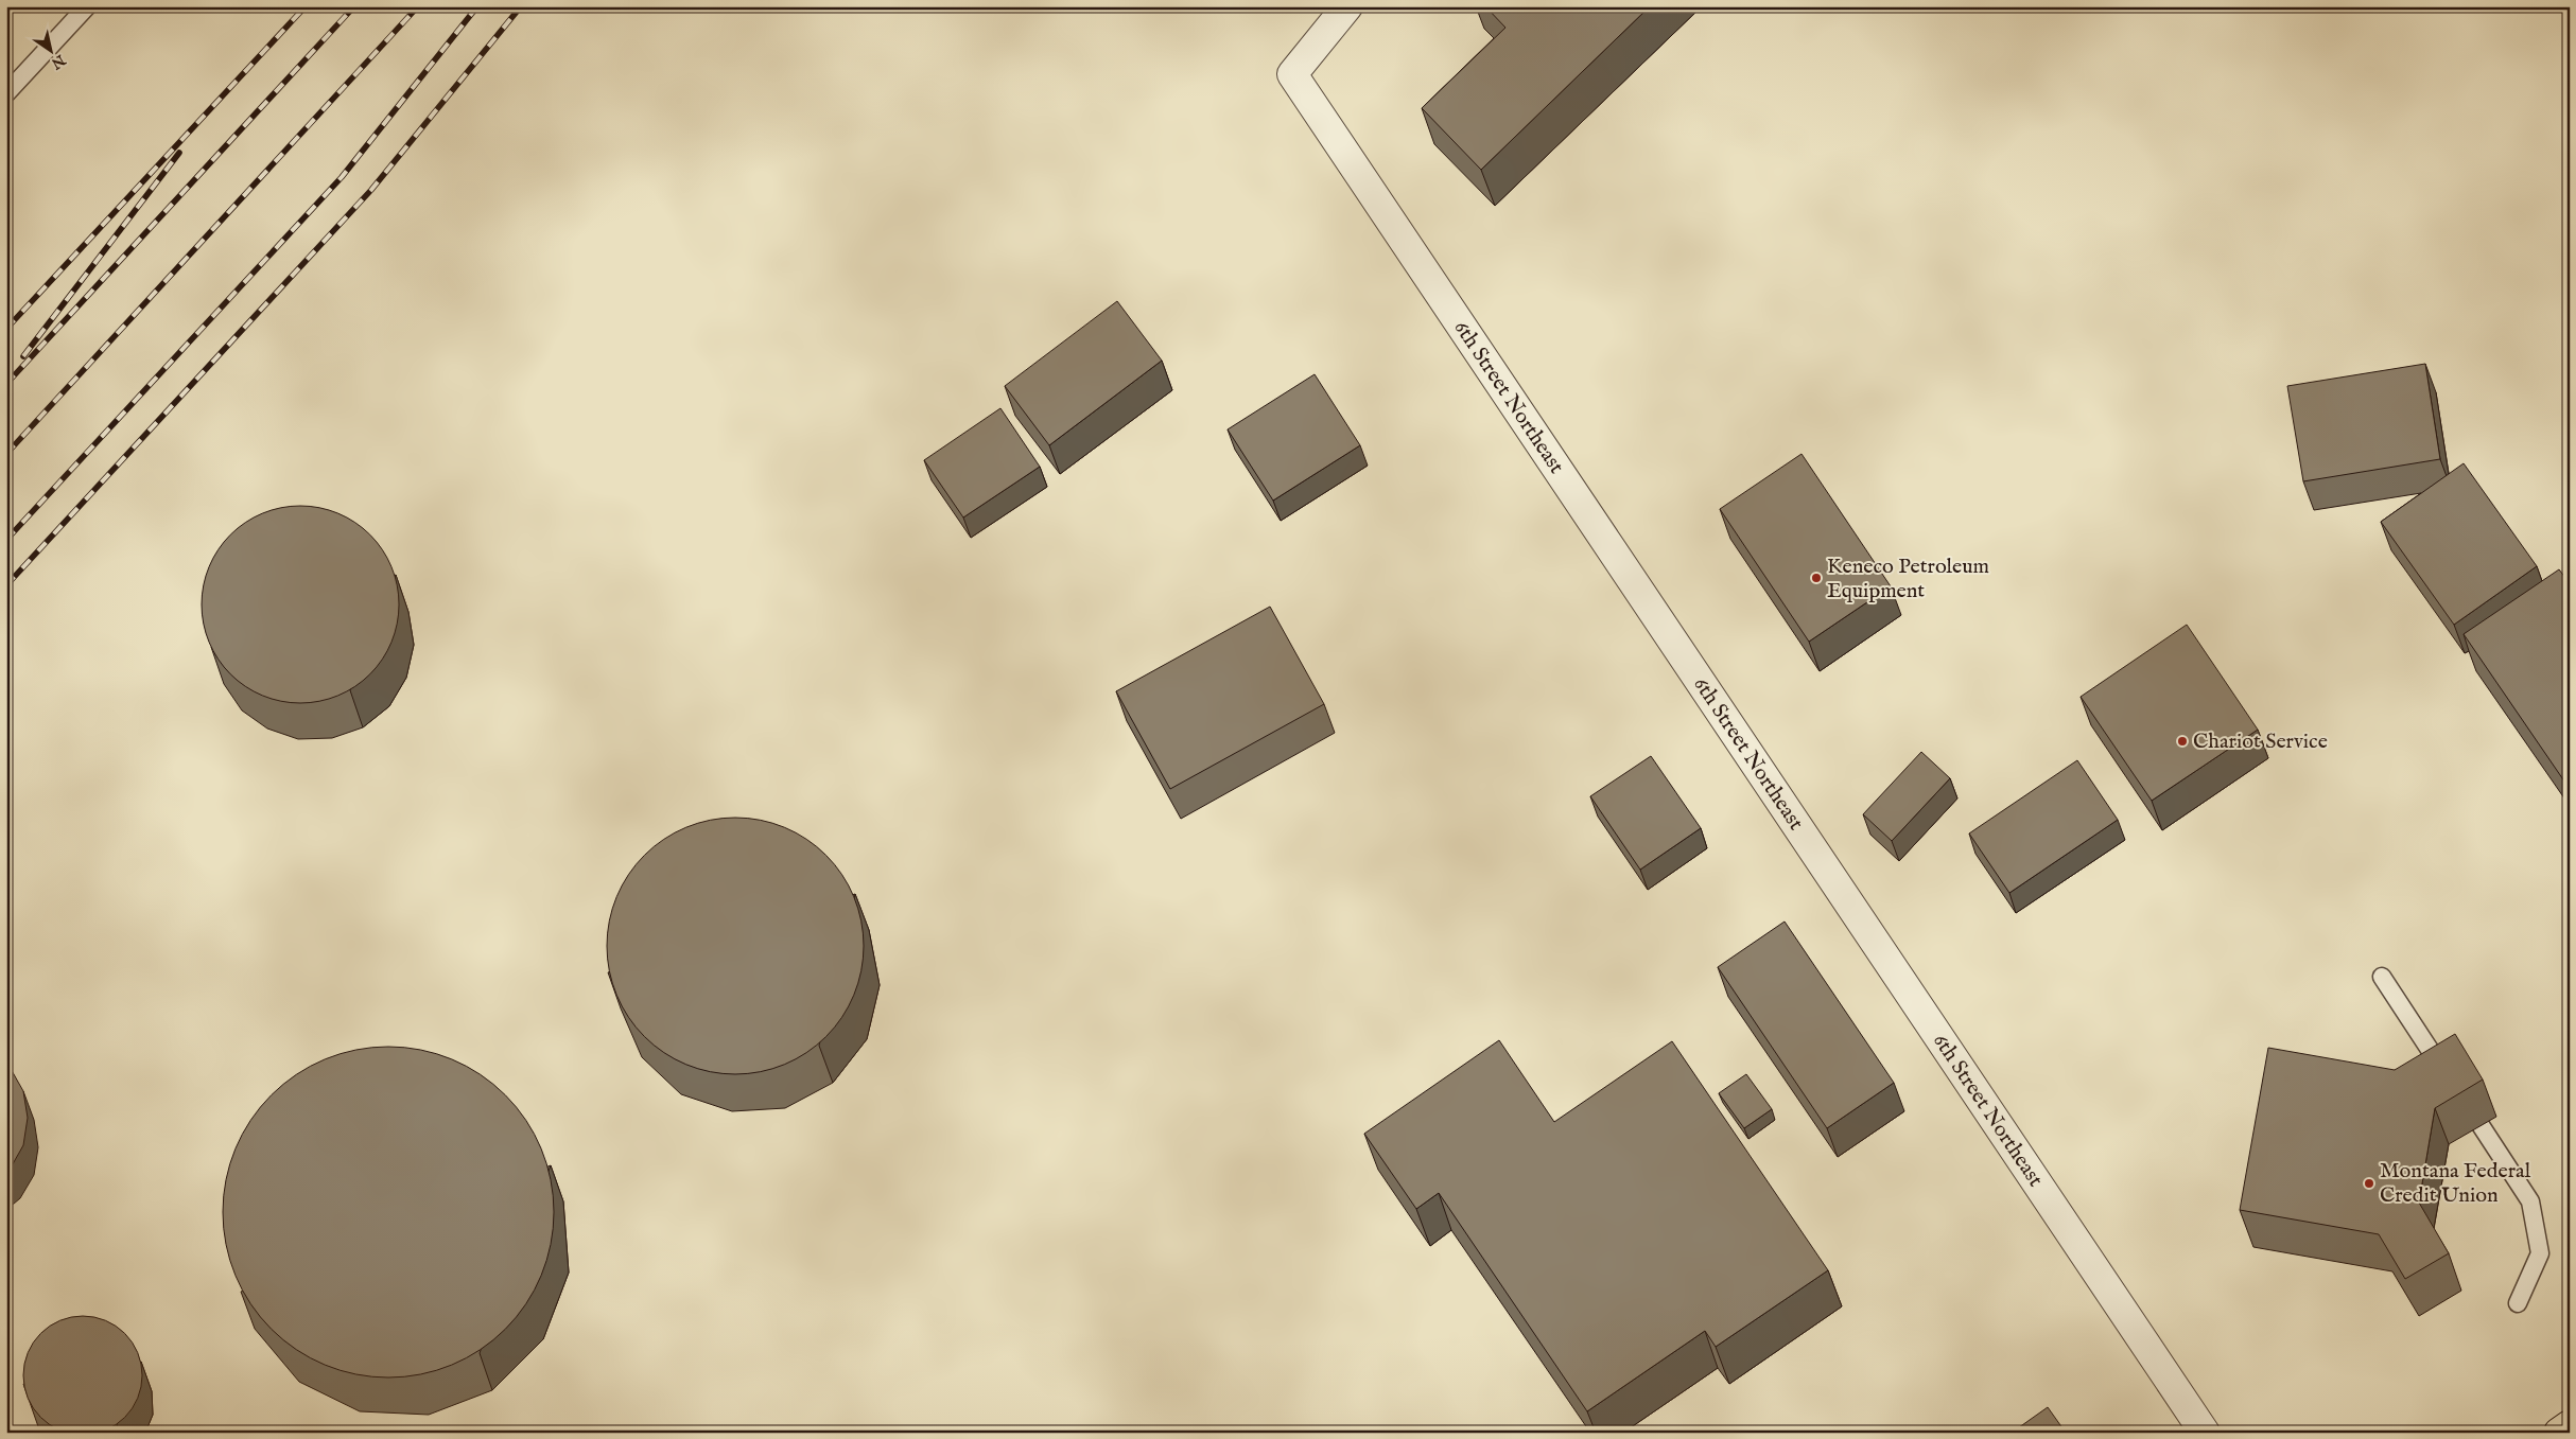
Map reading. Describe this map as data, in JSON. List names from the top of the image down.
{
  "streets": {
    "street": ["6th Street Northeast"]
  },
  "places": ["Keneco Petroleum Equipment", "Chariot Service", "Montana Federal Credit Union"],
  "north": "bottom right"
}
